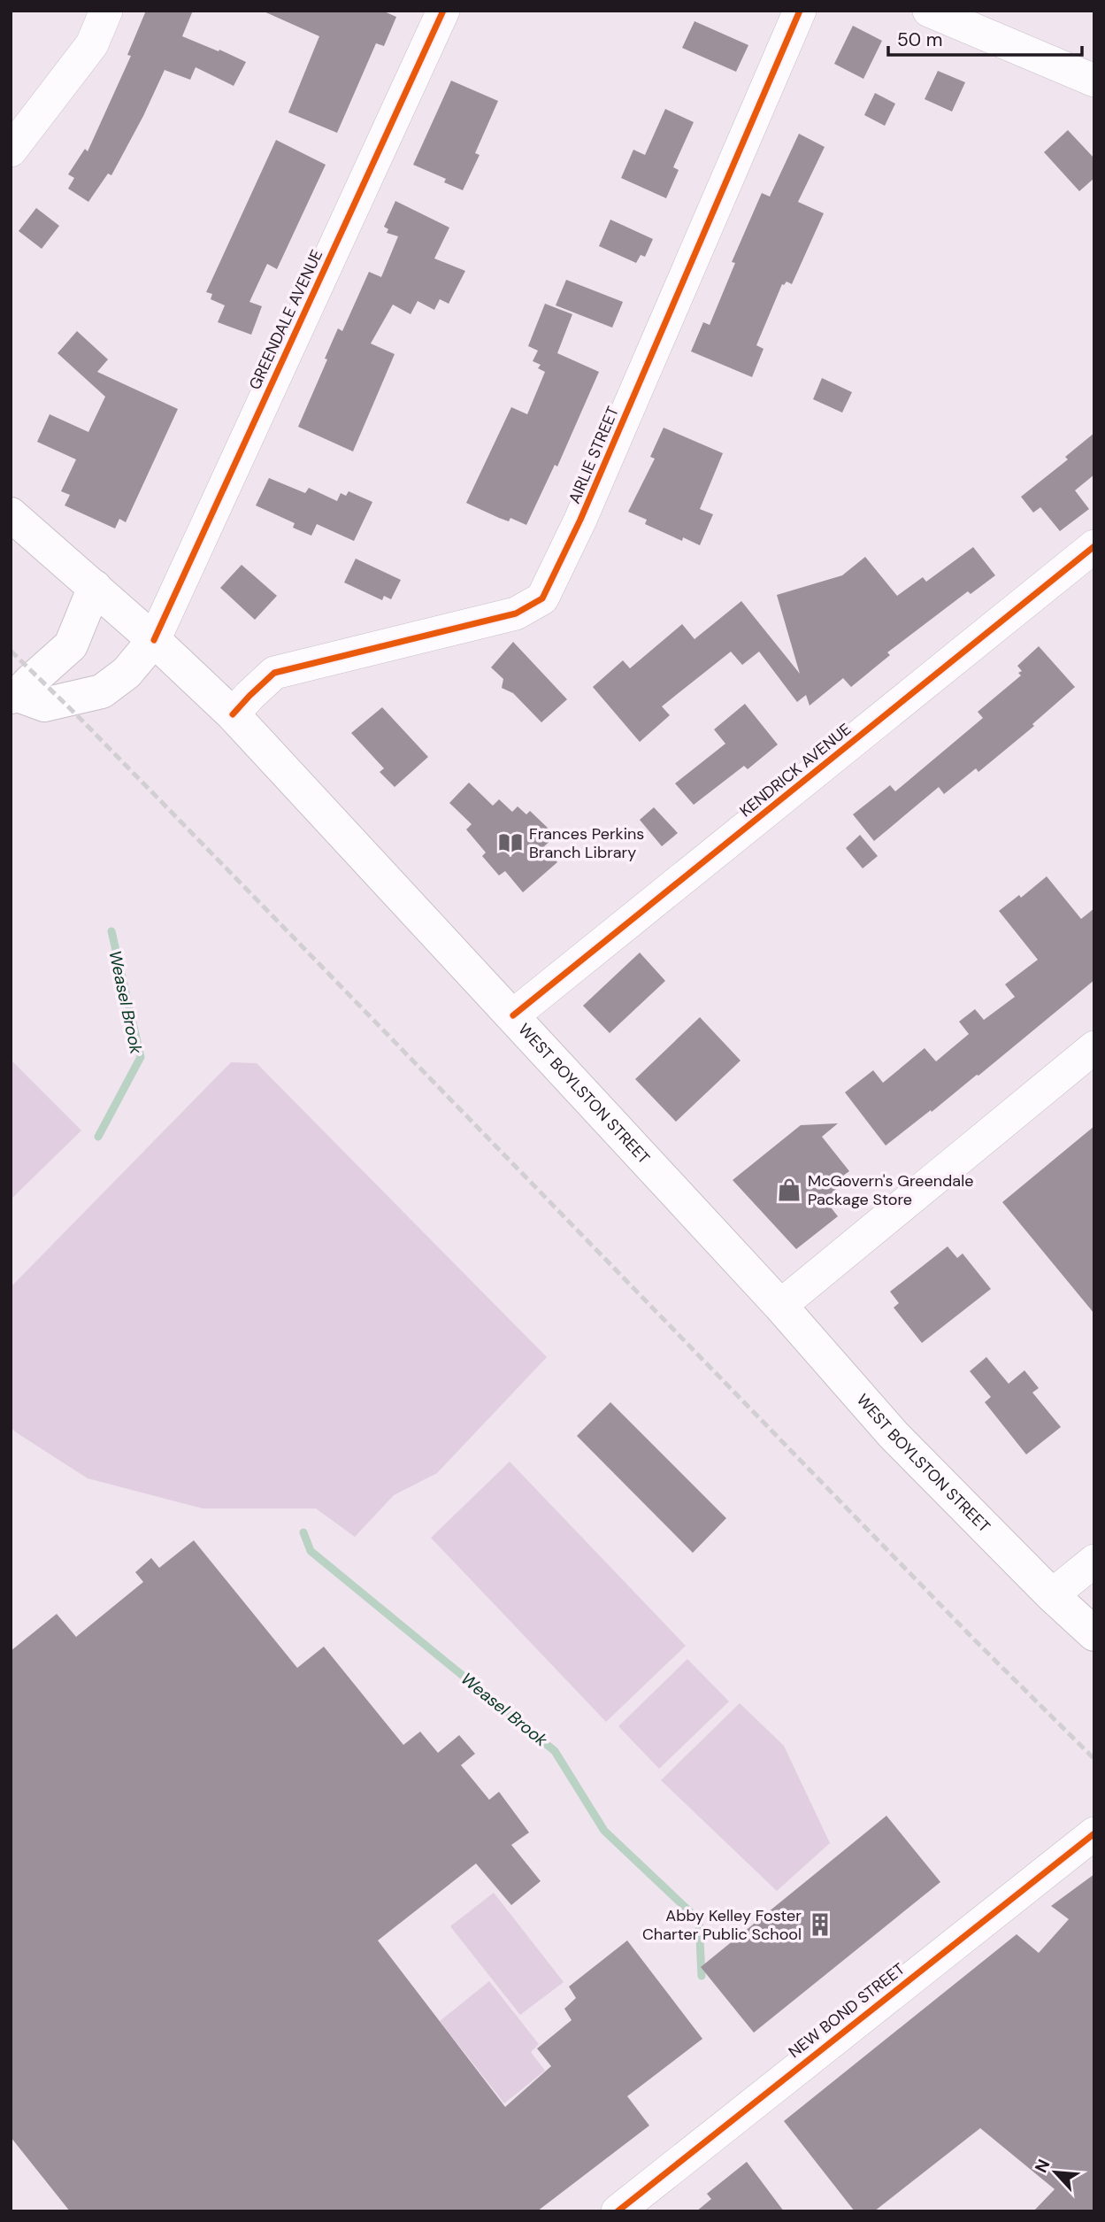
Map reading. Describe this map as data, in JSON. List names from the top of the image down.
{
  "streets": {
    "main road": ["WEST BOYLSTON STREET"],
    "street": [
      "GREENDALE AVENUE",
      "AIRLIE STREET",
      "KENDRICK AVENUE",
      "NEW BOND STREET"
    ]
  },
  "crossings": [
    ["GREENDALE AVENUE", "WEST BOYLSTON STREET"],
    ["AIRLIE STREET", "WEST BOYLSTON STREET"],
    ["KENDRICK AVENUE", "WEST BOYLSTON STREET"]
  ],
  "water": ["Weasel Brook"],
  "places": {
    "library": ["Frances Perkins Branch Library"],
    "shop": ["McGovern's Greendale Package Store"],
    "building": ["Abby Kelley Foster Charter Public School"]
  },
  "scale_bar": "50 m",
  "north": "top left"
}
